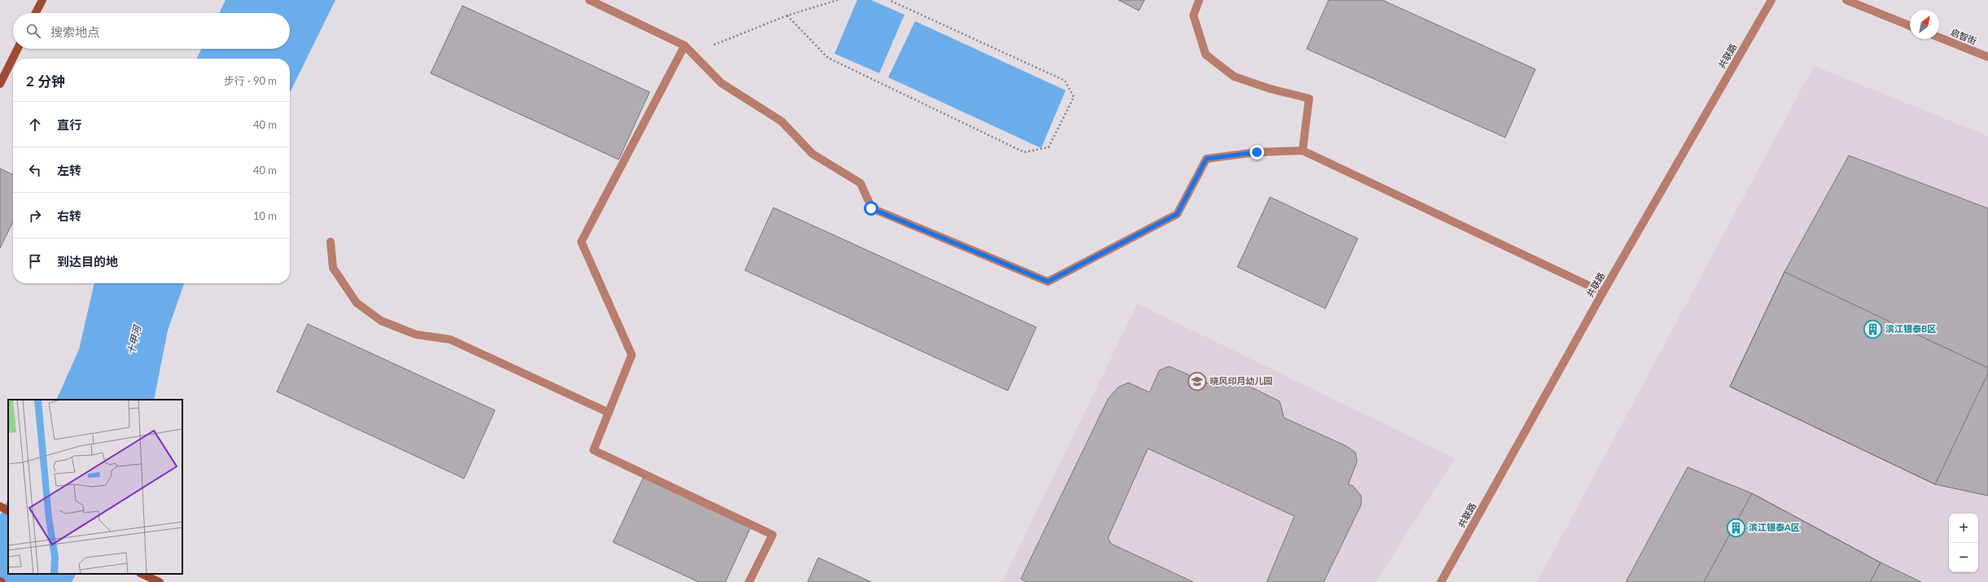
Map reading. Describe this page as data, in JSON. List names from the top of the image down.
{
  "streets": {
    "street": ["启智街", "共联路"]
  },
  "water": ["十甲河"],
  "places": {
    "building": ["滨江银泰B区", "滨江银泰A区"],
    "school or university": ["晓风印月幼儿园"]
  },
  "north": "top right",
  "page": {
    "search": "搜索地点",
    "heading": ["2 分钟", "步行 · 90 m"],
    "list": [
      ["直行", "40 m"],
      ["左转", "40 m"],
      ["右转", "10 m"],
      "到达目的地"
    ],
    "map_buttons": ["+", "−"]
  }
}
